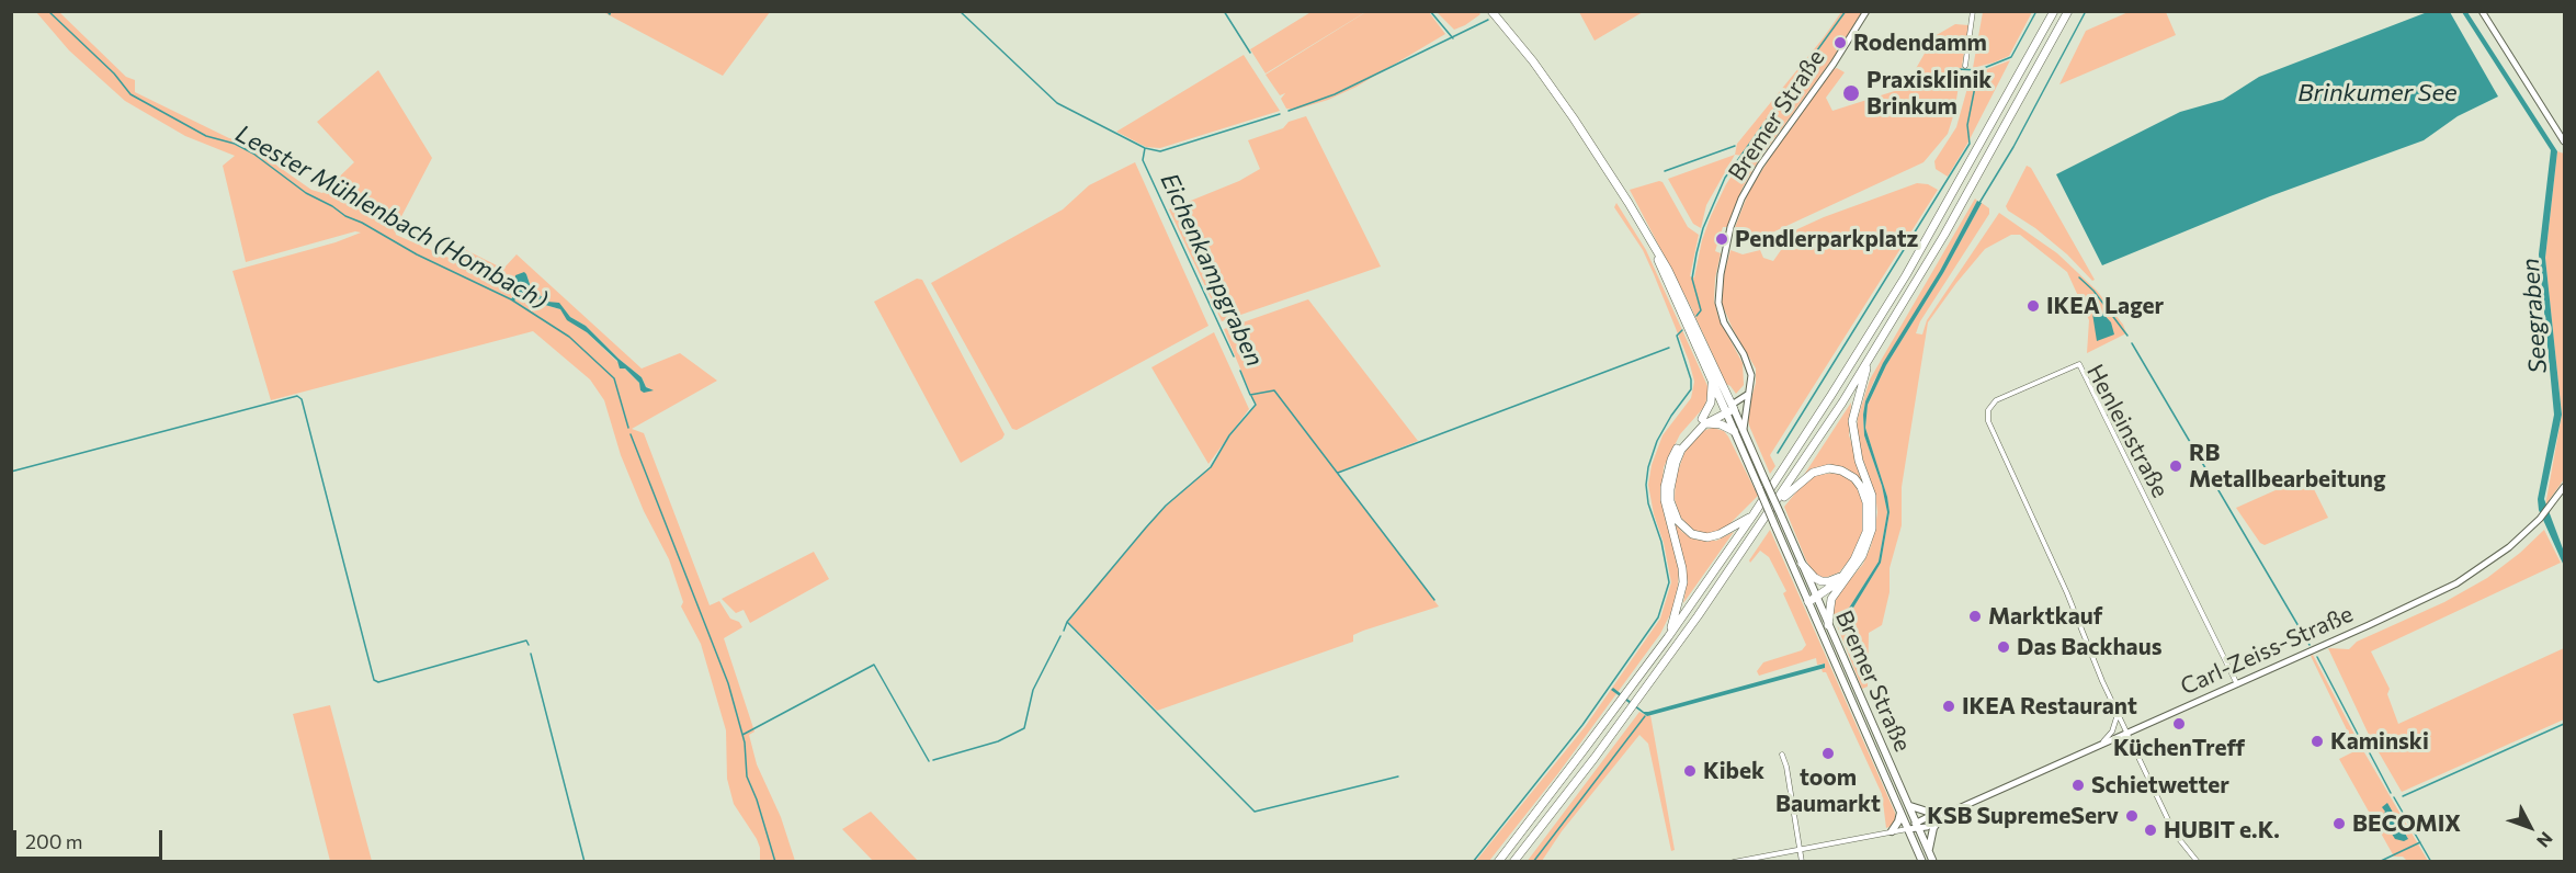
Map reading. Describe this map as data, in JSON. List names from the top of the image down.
{
  "streets": {
    "main road": ["Bremer Straße", "Carl-Zeiss-Straße"],
    "street": ["Henleinstraße"]
  },
  "crossings": [
    ["Bremer Straße", "Carl-Zeiss-Straße"],
    ["Henleinstraße", "Carl-Zeiss-Straße"]
  ],
  "water": [
    "Brinkumer See",
    "Leester Mühlenbach (Hombach)",
    "Eichenkampgraben",
    "Seegraben"
  ],
  "places": [
    "Rodendamm",
    "Praxisklinik Brinkum",
    "Pendlerparkplatz",
    "IKEA Lager",
    "RB Metallbearbeitung",
    "Marktkauf",
    "Das Backhaus",
    "IKEA Restaurant",
    "KüchenTreff",
    "Kaminski",
    "toom Baumarkt",
    "Kibek",
    "Schietwetter",
    "KSB SupremeServ",
    "BECOMIX",
    "HUBIT e.K."
  ],
  "scale_bar": "200 m",
  "north": "bottom right"
}
